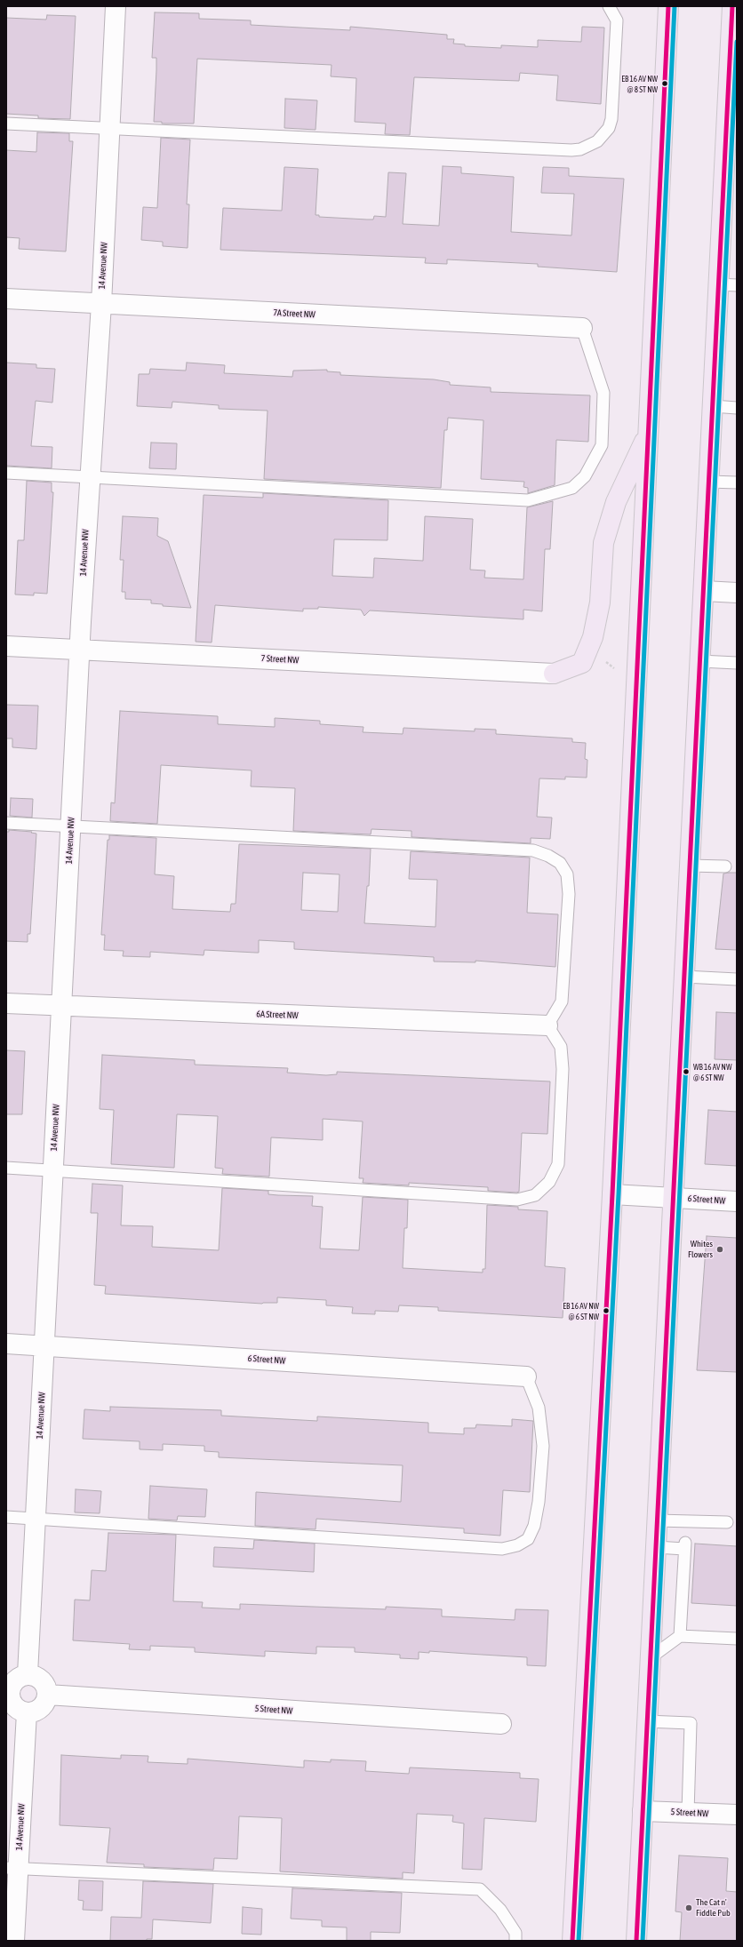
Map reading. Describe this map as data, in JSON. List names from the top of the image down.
{
  "streets": {
    "street": [
      "14 Avenue NW",
      "7A Street NW",
      "7 Street NW",
      "6A Street NW",
      "6 Street NW",
      "5 Street NW"
    ]
  },
  "crossings": [
    ["14 Avenue NW", "7A Street NW"],
    ["14 Avenue NW", "7 Street NW"],
    ["14 Avenue NW", "6A Street NW"],
    ["14 Avenue NW", "6 Street NW"],
    ["14 Avenue NW", "5 Street NW"]
  ],
  "places": [
    "EB 16 AV NW @ 8 ST NW",
    "WB 16 AV NW @ 6 ST NW",
    "Whites Flowers",
    "EB 16 AV NW @ 6 ST NW",
    "The Cat n' Fiddle Pub"
  ]
}
